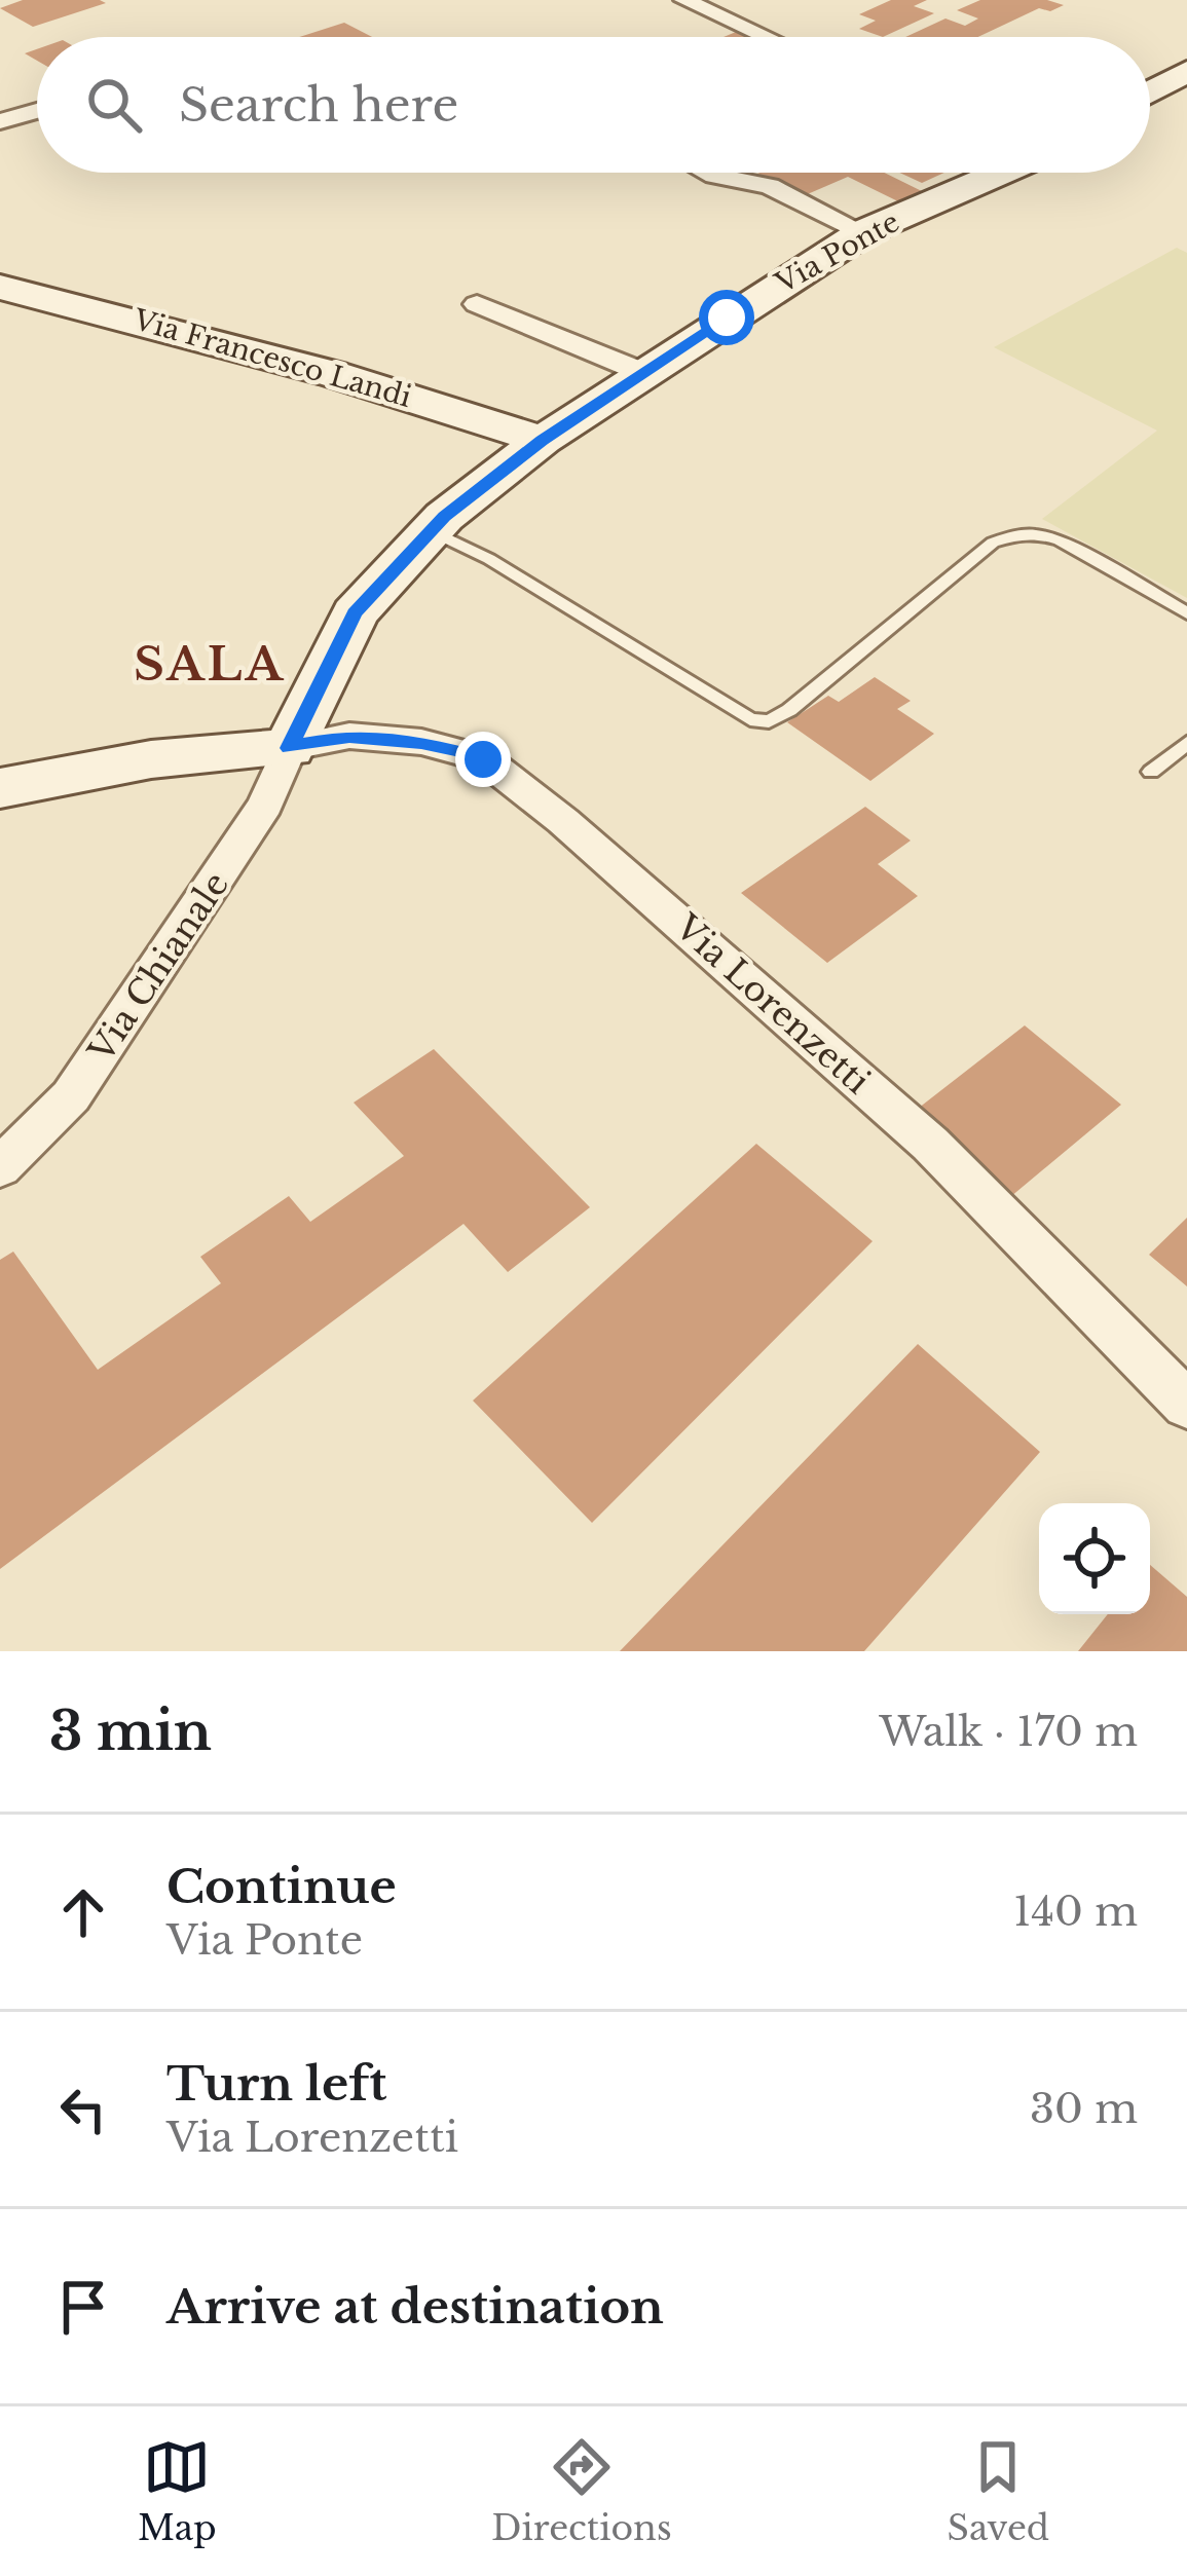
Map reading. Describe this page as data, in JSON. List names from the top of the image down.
{
  "streets": {
    "street": [
      "Via Ponte",
      "Via Francesco Landi",
      "Via Chianale",
      "Via Lorenzetti"
    ]
  },
  "crossings": [
    ["Via Ponte", "Via Francesco Landi"],
    ["Via Ponte", "Via Chianale"],
    ["Via Ponte", "Via Lorenzetti"],
    ["Via Chianale", "Via Lorenzetti"]
  ],
  "districts": ["SALA"],
  "page": {
    "search": "Search here",
    "heading": ["3 min", "Walk · 170 m"],
    "list": [
      ["Continue", "Via Ponte", "140 m"],
      ["Turn left", "Via Lorenzetti", "30 m"],
      "Arrive at destination"
    ],
    "nav": ["Map", "Directions", "Saved"]
  }
}
